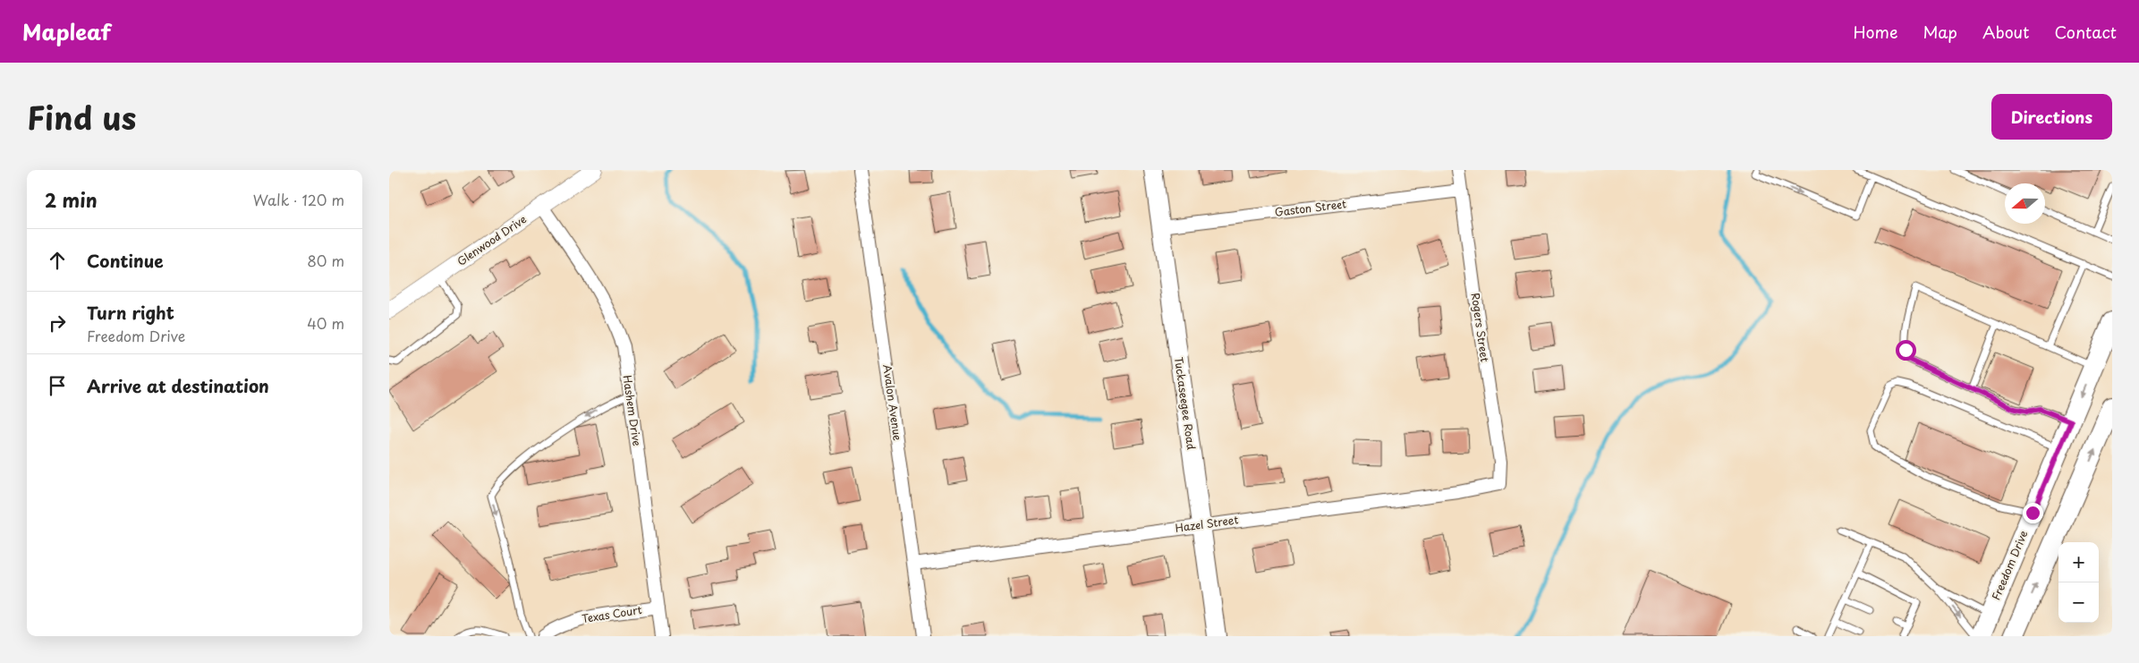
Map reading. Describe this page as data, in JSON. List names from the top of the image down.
{
  "streets": {
    "main road": ["Tuckaseegee Road", "Freedom Drive"],
    "street": [
      "Gaston Street",
      "Glenwood Drive",
      "Rogers Street",
      "Avalon Avenue",
      "Hashem Drive",
      "Hazel Street",
      "Texas Court"
    ]
  },
  "crossings": [
    ["Gaston Street", "Rogers Street"],
    ["Gaston Street", "Tuckaseegee Road"],
    ["Glenwood Drive", "Hashem Drive"],
    ["Rogers Street", "Hazel Street"],
    ["Avalon Avenue", "Hazel Street"],
    ["Tuckaseegee Road", "Hazel Street"],
    ["Hashem Drive", "Texas Court"]
  ],
  "north": "left",
  "page": {
    "header": "Mapleaf",
    "nav": [
      "Home",
      "Map",
      "About",
      "Contact"
    ],
    "title": "Find us",
    "buttons": "Directions",
    "heading": ["2 min", "Walk · 120 m"],
    "list": [
      ["Continue", "80 m"],
      ["Turn right", "Freedom Drive", "40 m"],
      "Arrive at destination"
    ],
    "map_buttons": ["+", "−"]
  }
}
